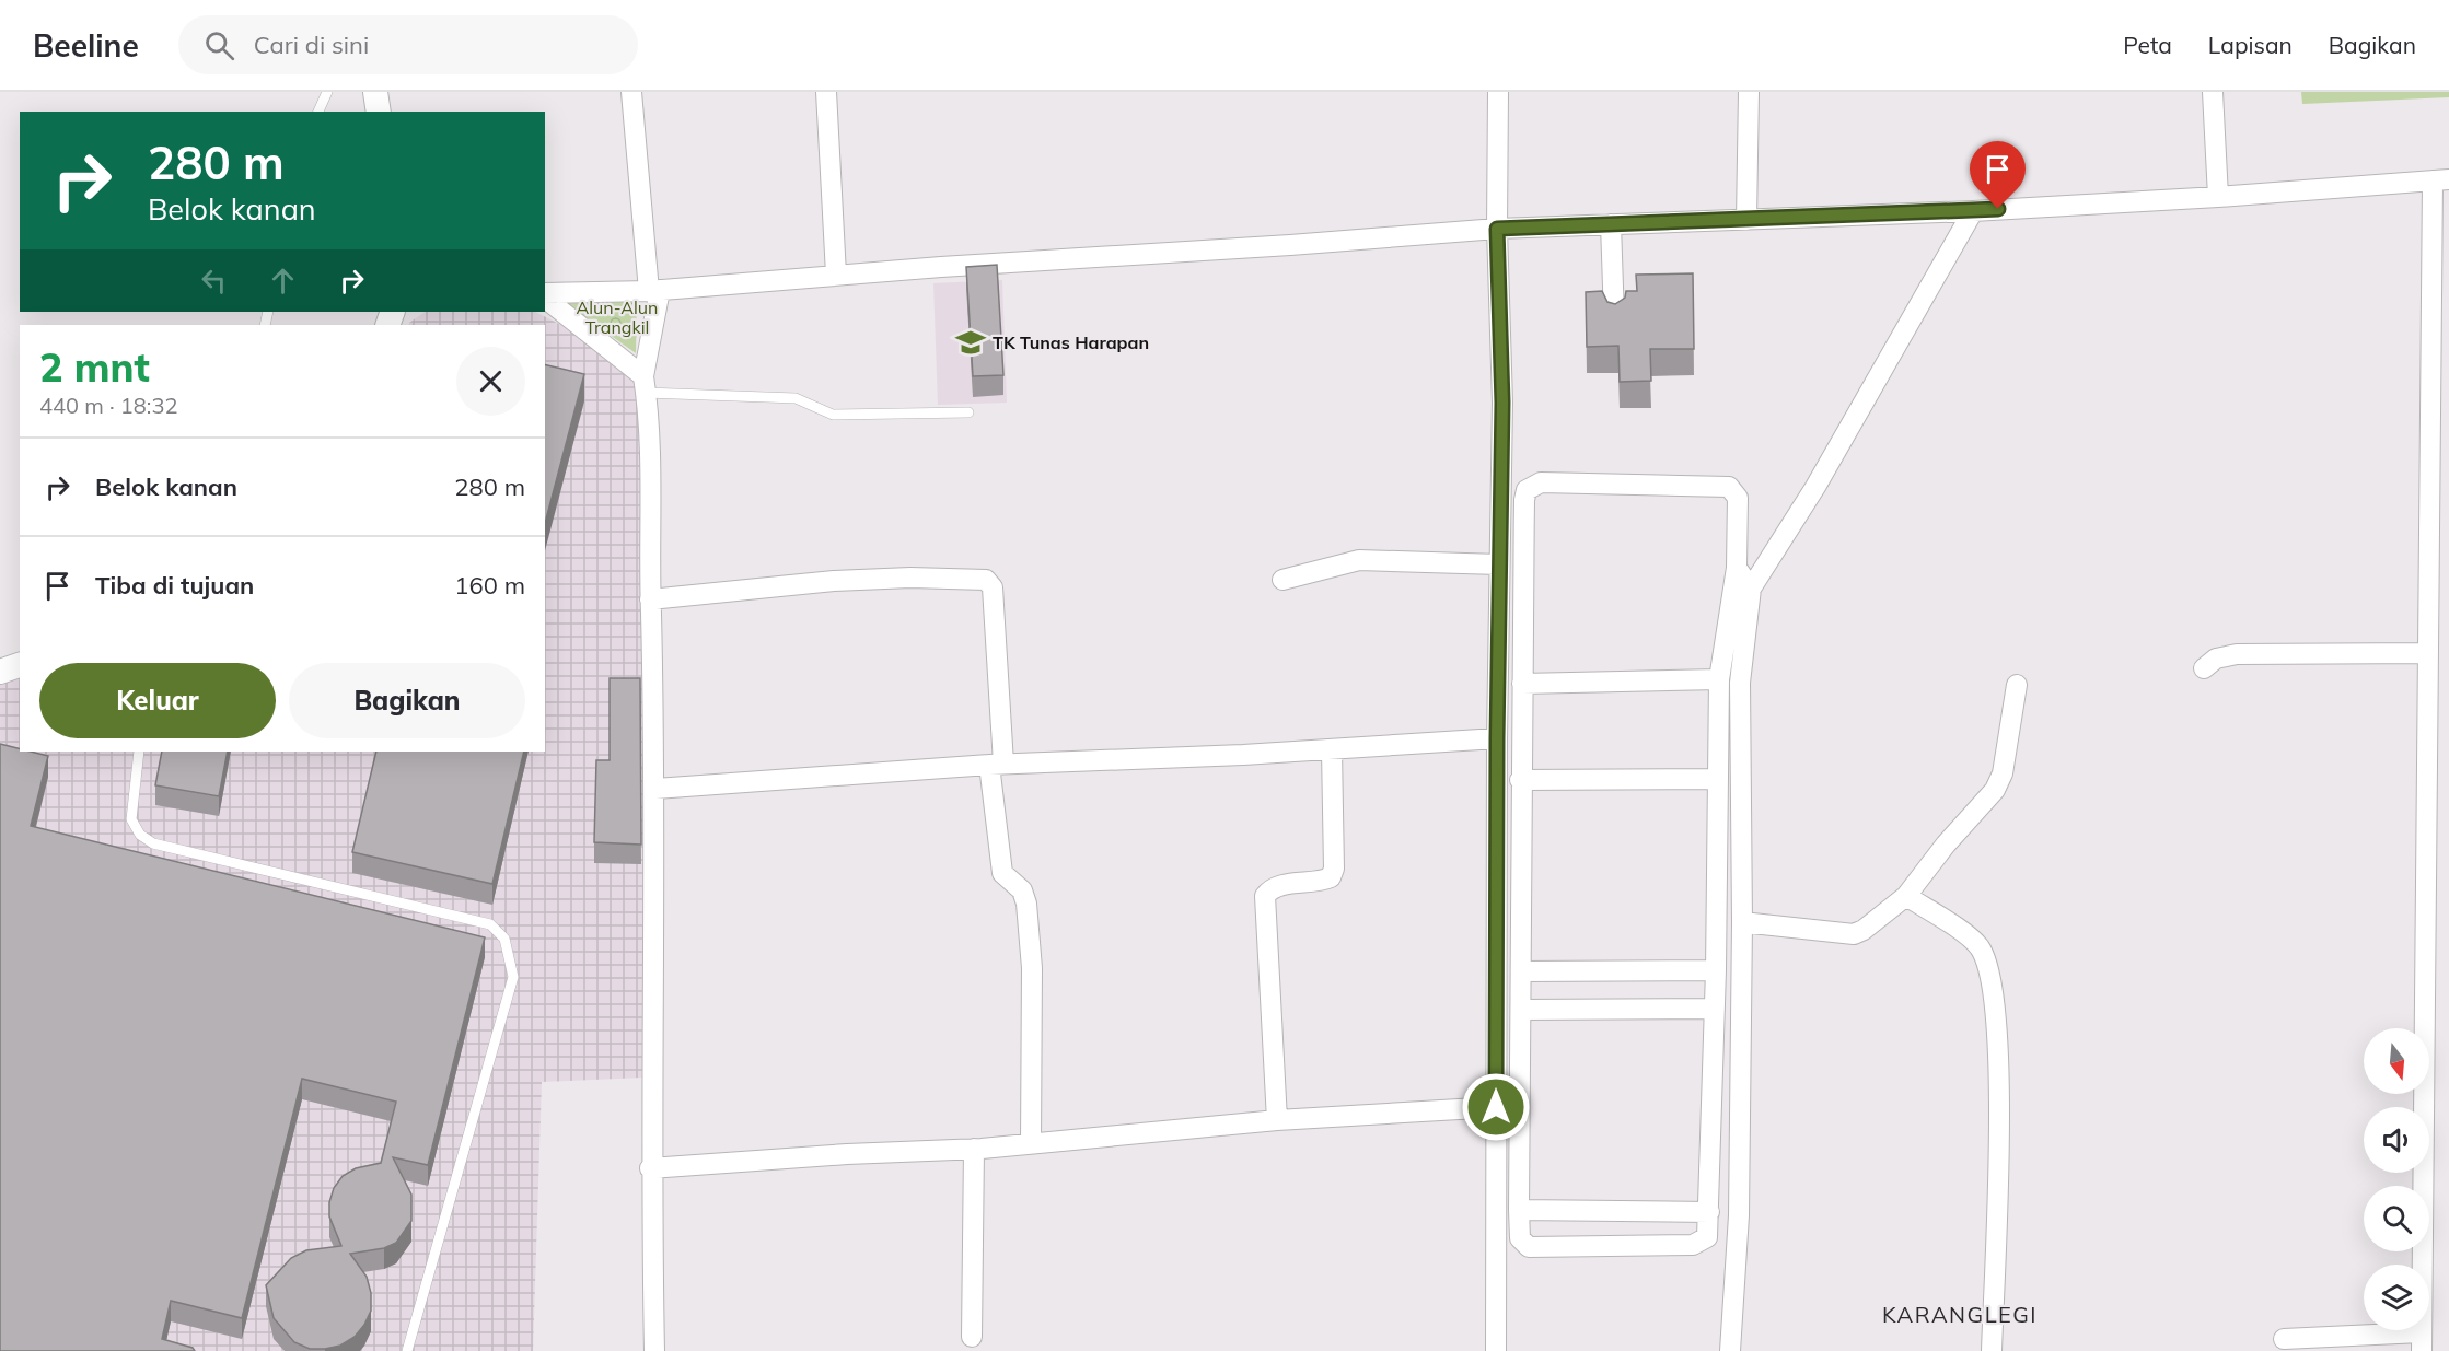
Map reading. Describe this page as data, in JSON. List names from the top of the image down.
{
  "districts": ["KARANGLEGI"],
  "parks": ["Alun-Alun Trangkil"],
  "places": {
    "school or university": ["TK Tunas Harapan"]
  },
  "north": "bottom",
  "page": {
    "header": "Beeline",
    "search": "Cari di sini",
    "nav": ["Peta", "Lapisan", "Bagikan"],
    "turn": ["280 m", "Belok kanan"],
    "heading": ["2 mnt", "440 m · 18:32"],
    "list": [
      {
        "name": "Belok kanan",
        "value": "280 m"
      },
      {
        "name": "Tiba di tujuan",
        "value": "160 m"
      }
    ],
    "buttons": ["Keluar", "Bagikan"]
  }
}
